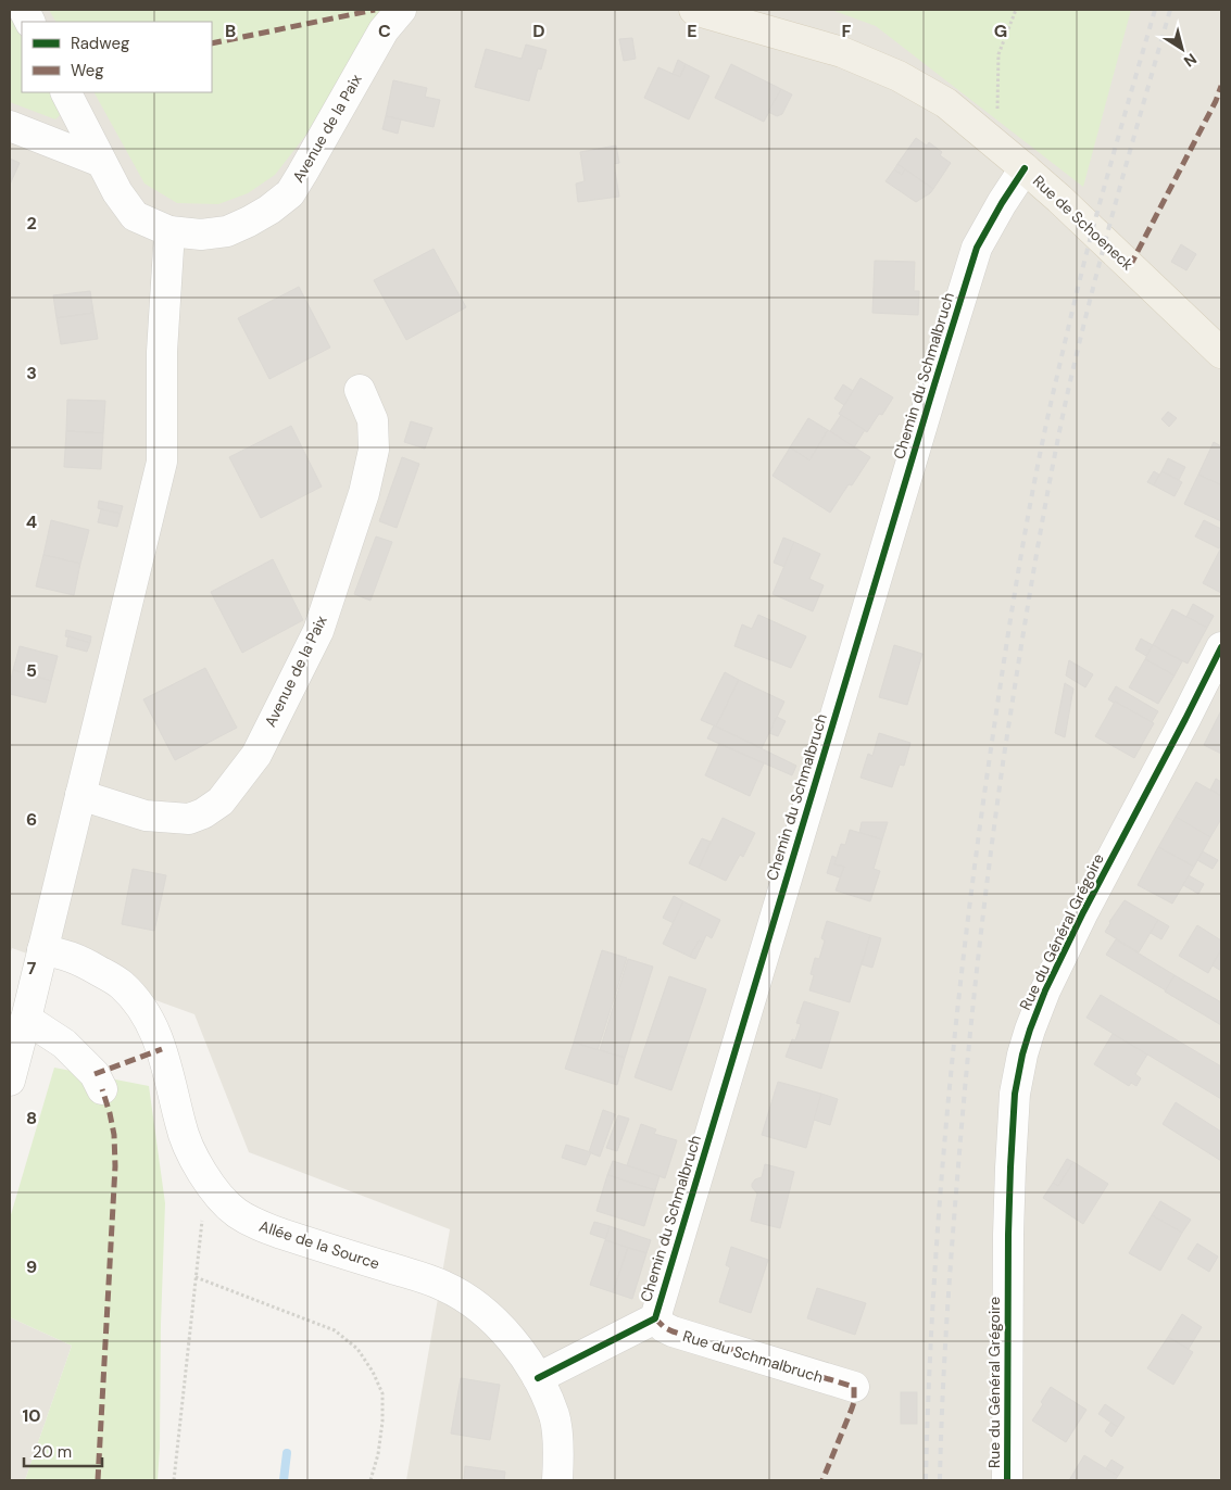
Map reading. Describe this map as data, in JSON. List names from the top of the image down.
{
  "streets": {
    "main road": ["Rue de Schoeneck"],
    "street": [
      "Avenue de la Paix",
      "Chemin du Schmalbruch",
      "Rue du Général Grégoire",
      "Allée de la Source",
      "Rue du Schmalbruch"
    ]
  },
  "crossings": [
    ["Rue de Schoeneck", "Chemin du Schmalbruch"],
    ["Chemin du Schmalbruch", "Allée de la Source"],
    ["Chemin du Schmalbruch", "Rue du Schmalbruch"]
  ],
  "legend": ["Radweg", "Weg"],
  "scale_bar": "20 m",
  "north": "bottom right",
  "grid": {
    "columns": [
      "B",
      "C",
      "D",
      "E",
      "F",
      "G"
    ],
    "rows": [
      "2",
      "3",
      "4",
      "5",
      "6",
      "7",
      "8",
      "9",
      "10"
    ]
  }
}
